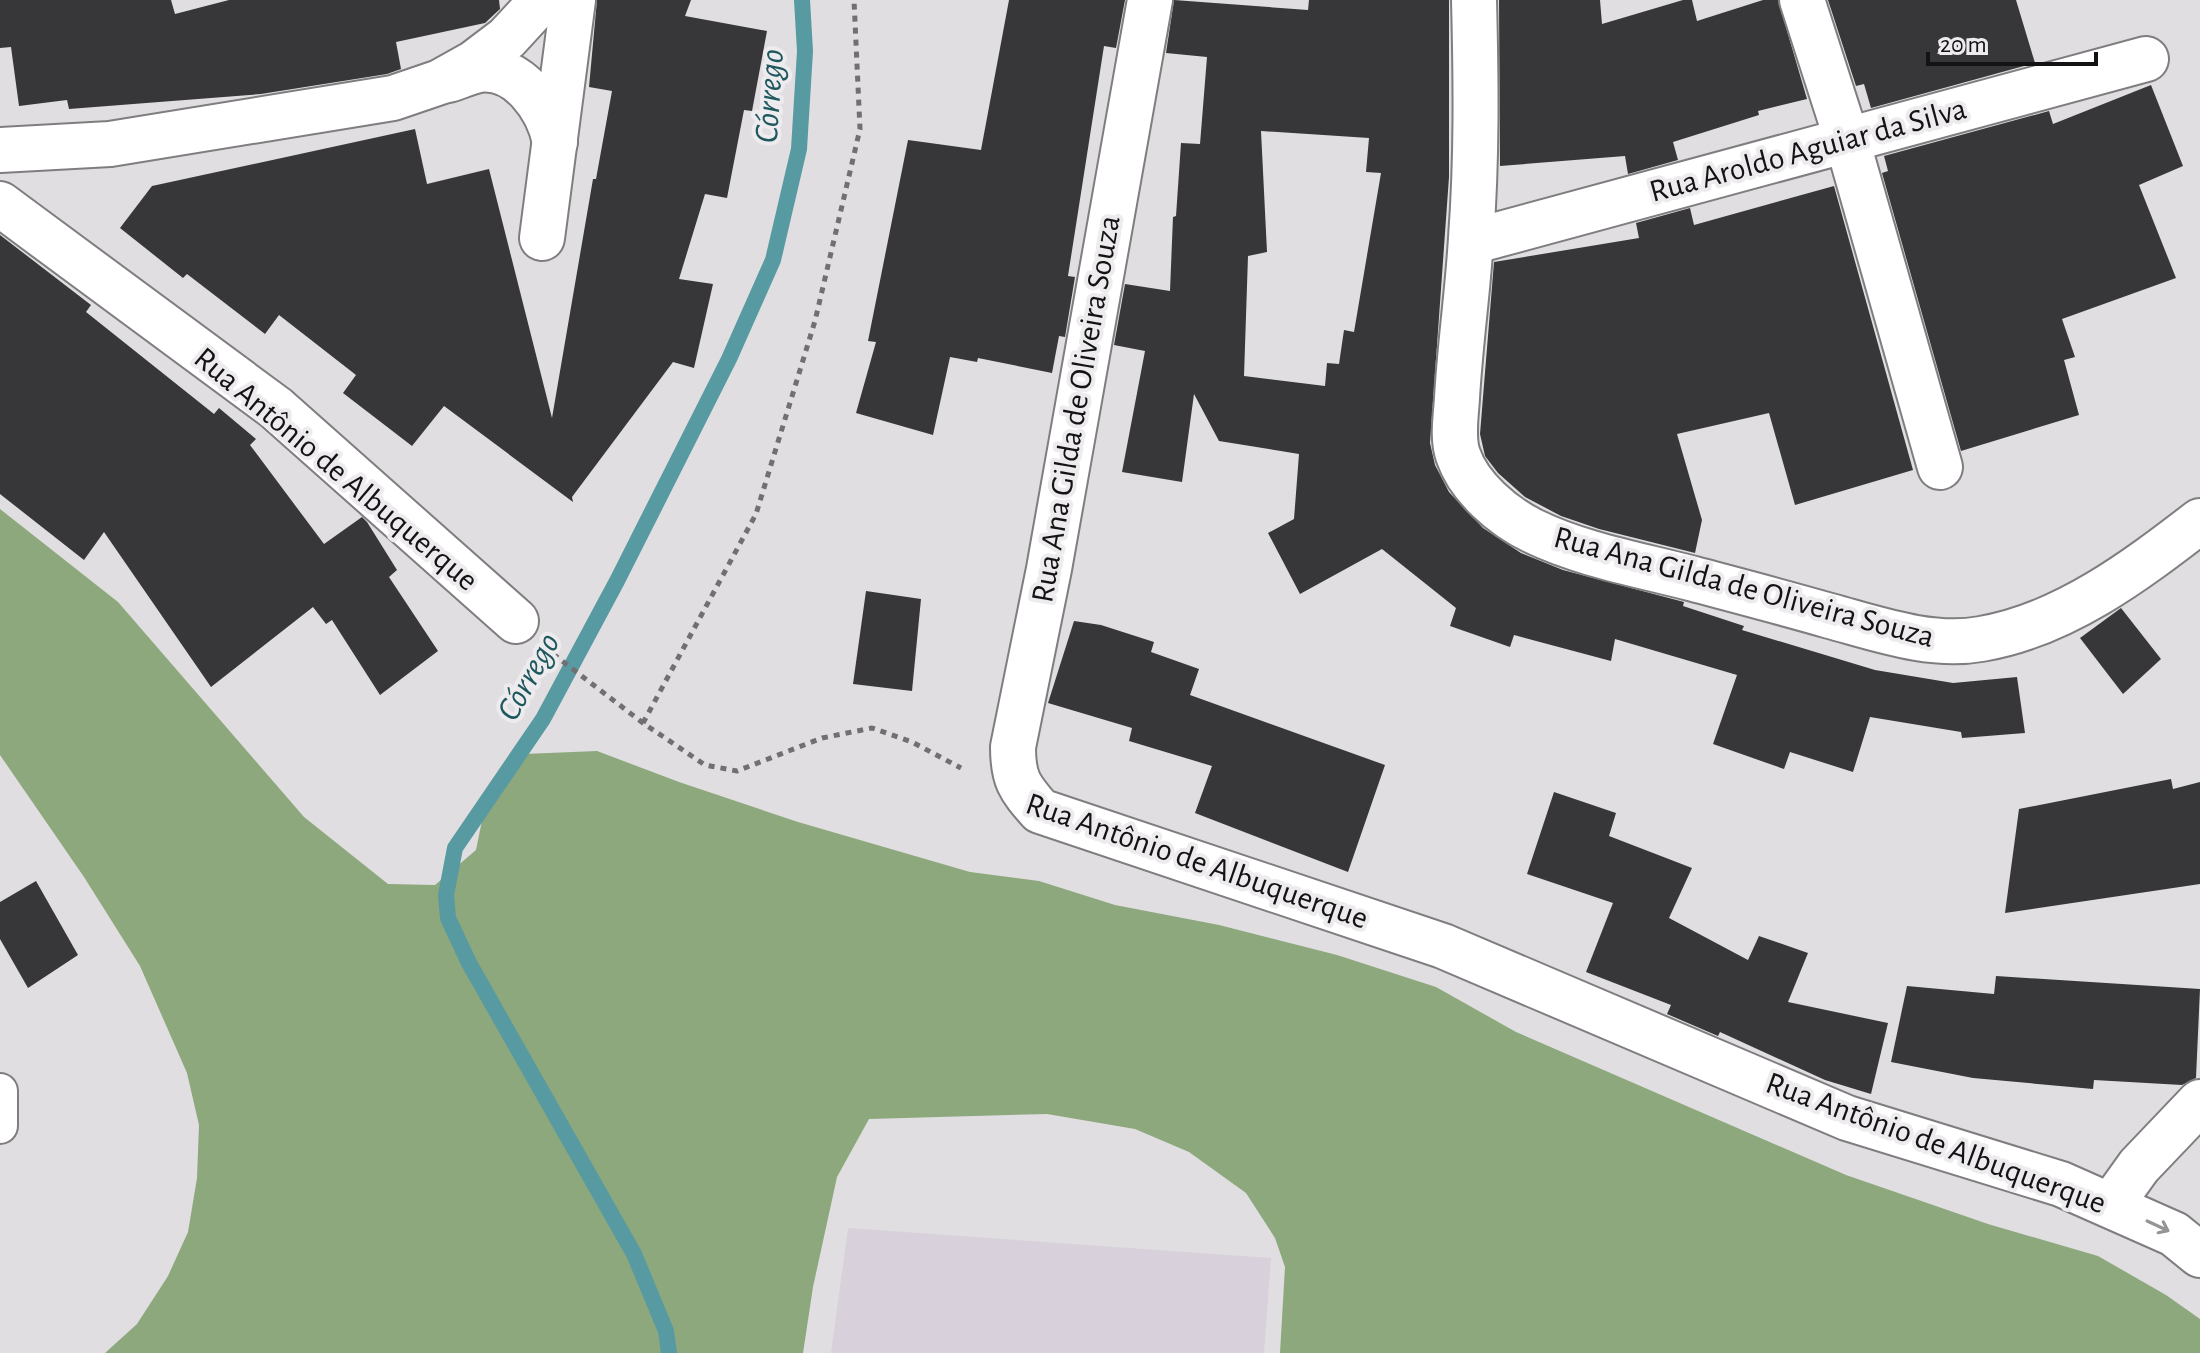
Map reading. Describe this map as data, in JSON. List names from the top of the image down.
{
  "streets": {
    "street": ["Rua Aroldo Aguiar da Silva", "Rua Ana Gilda de Oliveira Souza", "Rua Antônio de Albuquerque"]
  },
  "crossings": [
    ["Rua Aroldo Aguiar da Silva", "Rua Ana Gilda de Oliveira Souza"],
    ["Rua Ana Gilda de Oliveira Souza", "Rua Antônio de Albuquerque"]
  ],
  "water": ["Córrego"],
  "scale_bar": "20 m"
}
